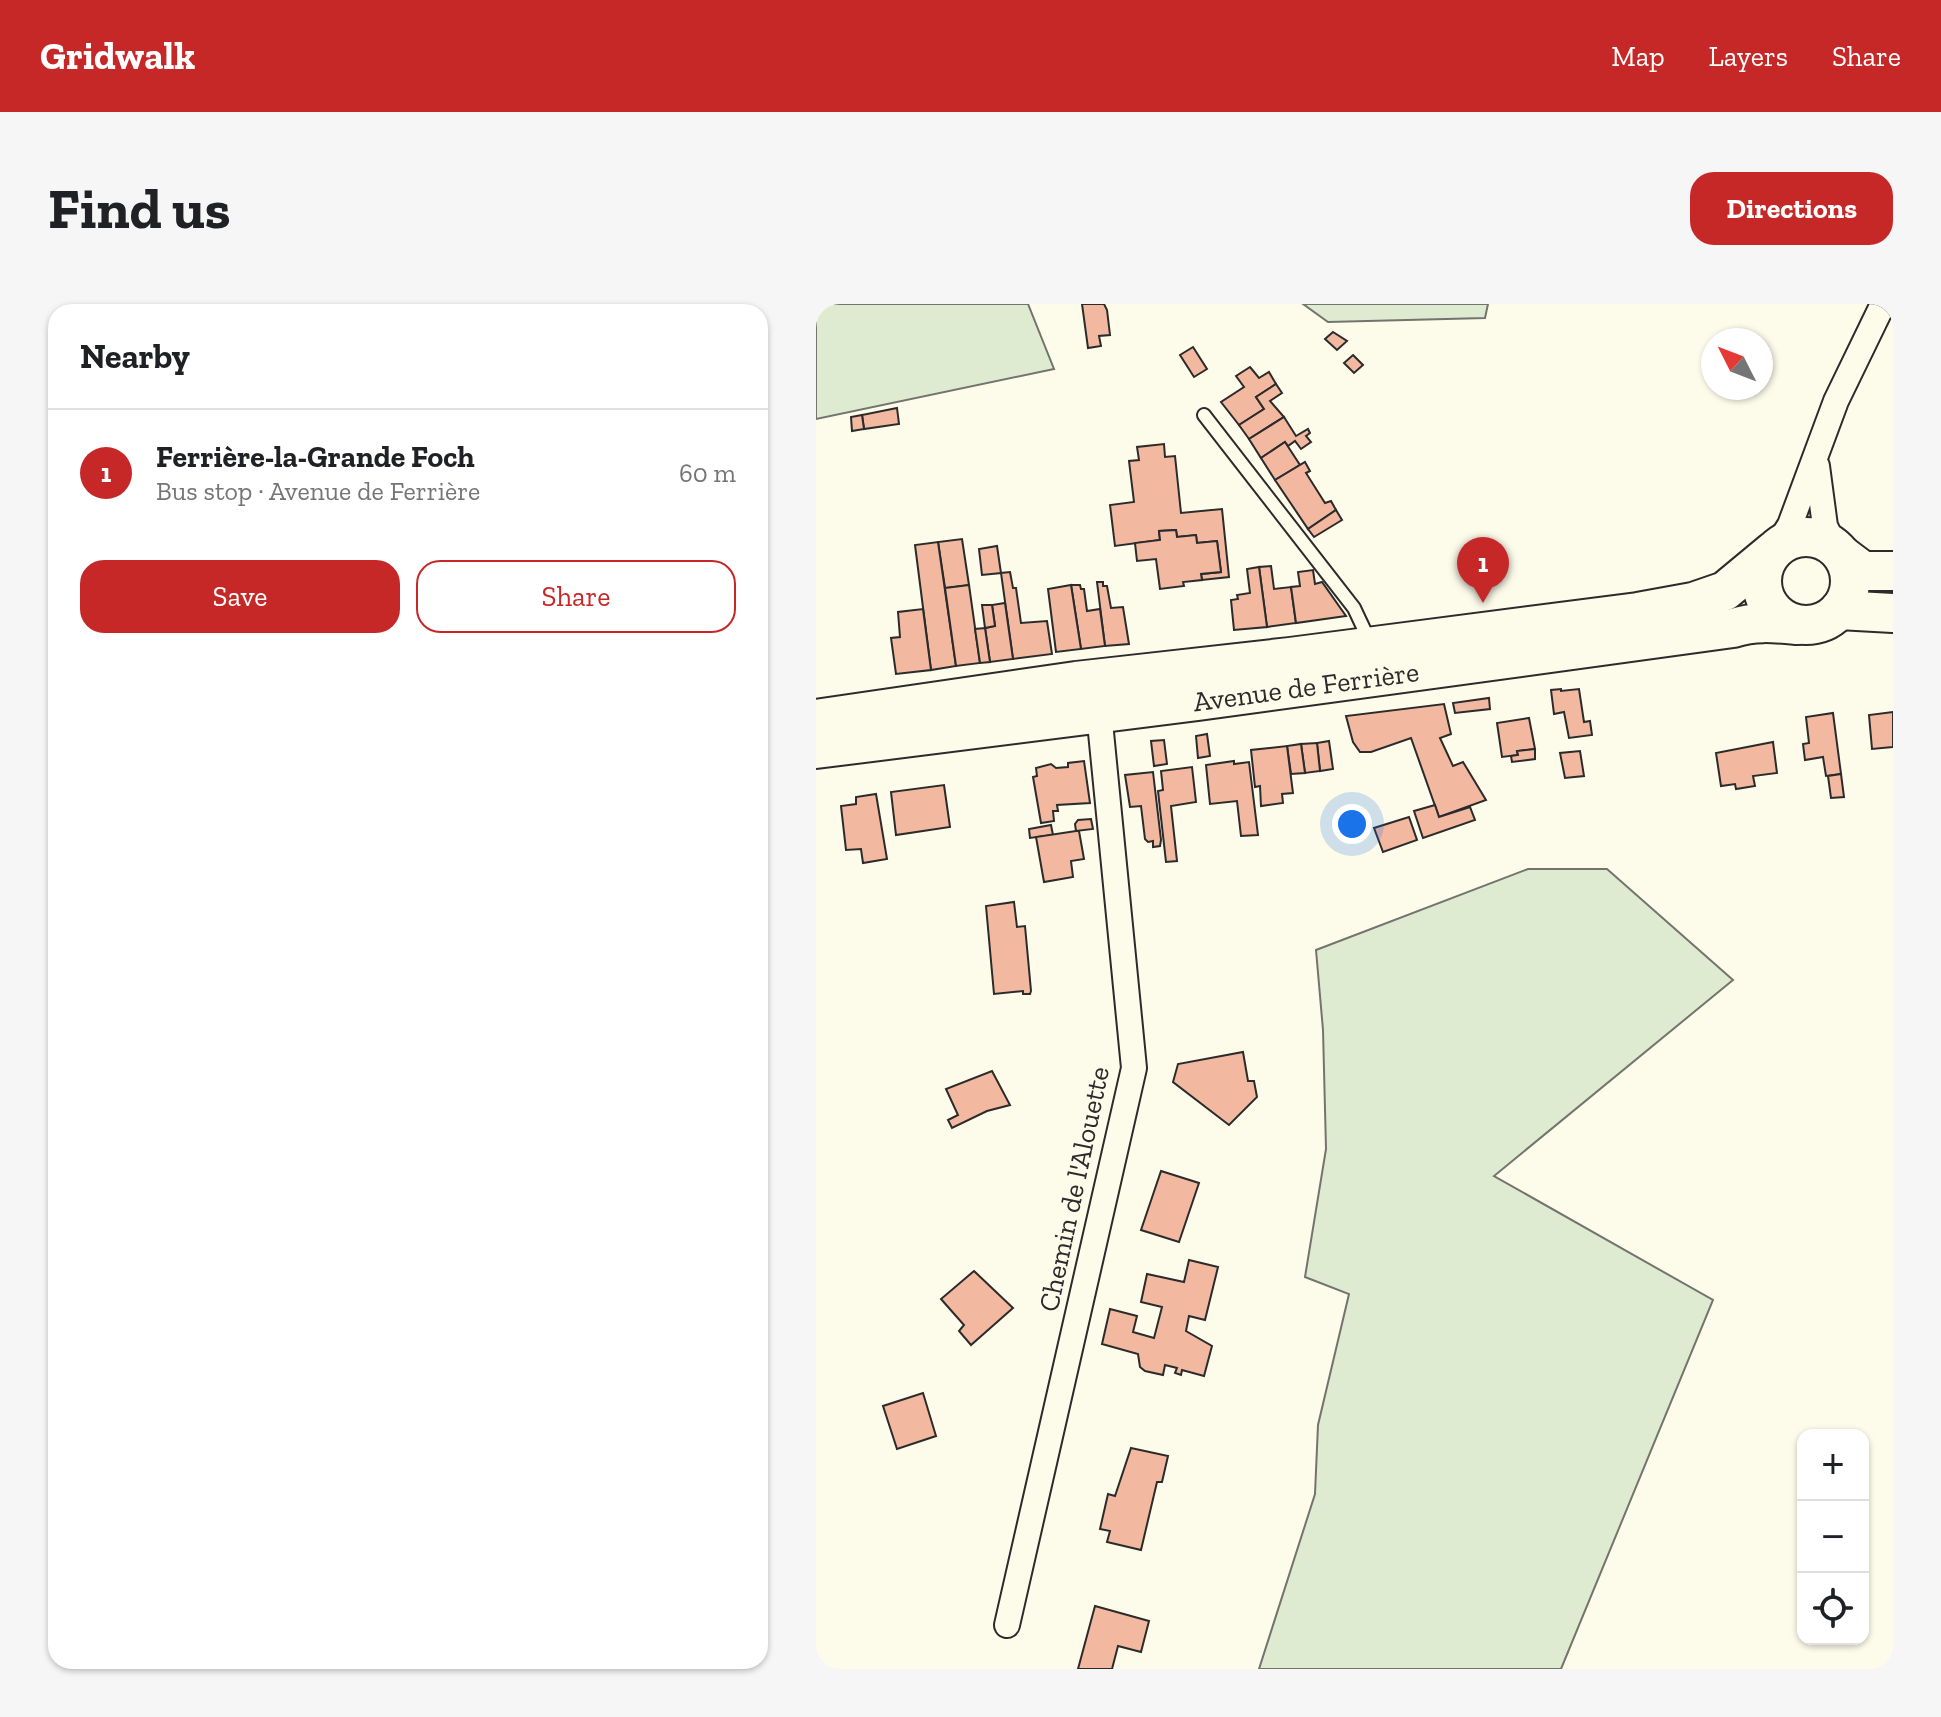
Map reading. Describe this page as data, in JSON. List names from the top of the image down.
{
  "streets": {
    "main road": ["Avenue de Ferrière"],
    "street": ["Chemin de l'Alouette"]
  },
  "crossings": [
    ["Avenue de Ferrière", "Chemin de l'Alouette"]
  ],
  "north": "top left",
  "page": {
    "header": "Gridwalk",
    "nav": ["Map", "Layers", "Share"],
    "buttons": [
      "Directions",
      ["Save", "Share"]
    ],
    "title": "Find us",
    "heading": "Nearby",
    "list": [
      {
        "mark": "1",
        "name": "Ferrière-la-Grande Foch",
        "note": "Bus stop · Avenue de Ferrière",
        "value": "60 m"
      }
    ],
    "pins": "1",
    "map_buttons": ["+", "−"]
  }
}
